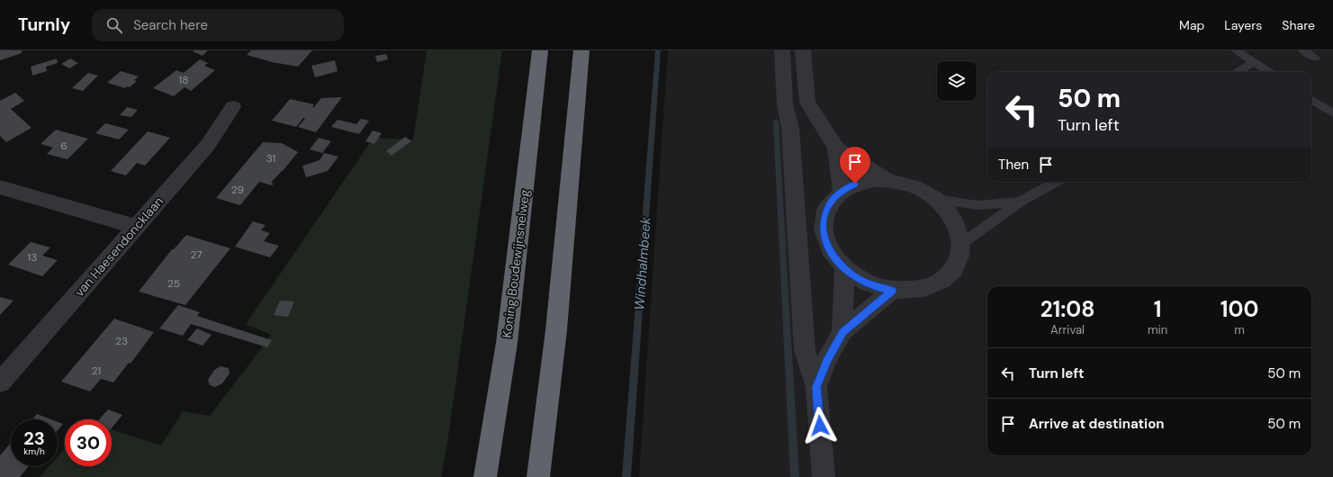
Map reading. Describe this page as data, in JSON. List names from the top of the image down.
{
  "streets": {
    "highway": ["Koning Boudewijnsnelweg"],
    "street": ["van Haesendoncklaan"]
  },
  "water": ["Windhalmbeek"],
  "house_numbers": [
    "18",
    "6",
    "31",
    "29",
    "27",
    "13",
    "25",
    "23",
    "21"
  ],
  "page": {
    "header": "Turnly",
    "search": "Search here",
    "nav": ["Map", "Layers", "Share"],
    "turn": ["50 m", "Turn left"],
    "then": "Then",
    "eta": [
      "21:08",
      "Arrival",
      "1",
      "min",
      "100",
      "m"
    ],
    "list": [
      {
        "name": "Turn left",
        "value": "50 m"
      },
      {
        "name": "Arrive at destination",
        "value": "50 m"
      }
    ],
    "speed": "23 km/h",
    "limit": "30"
  }
}
